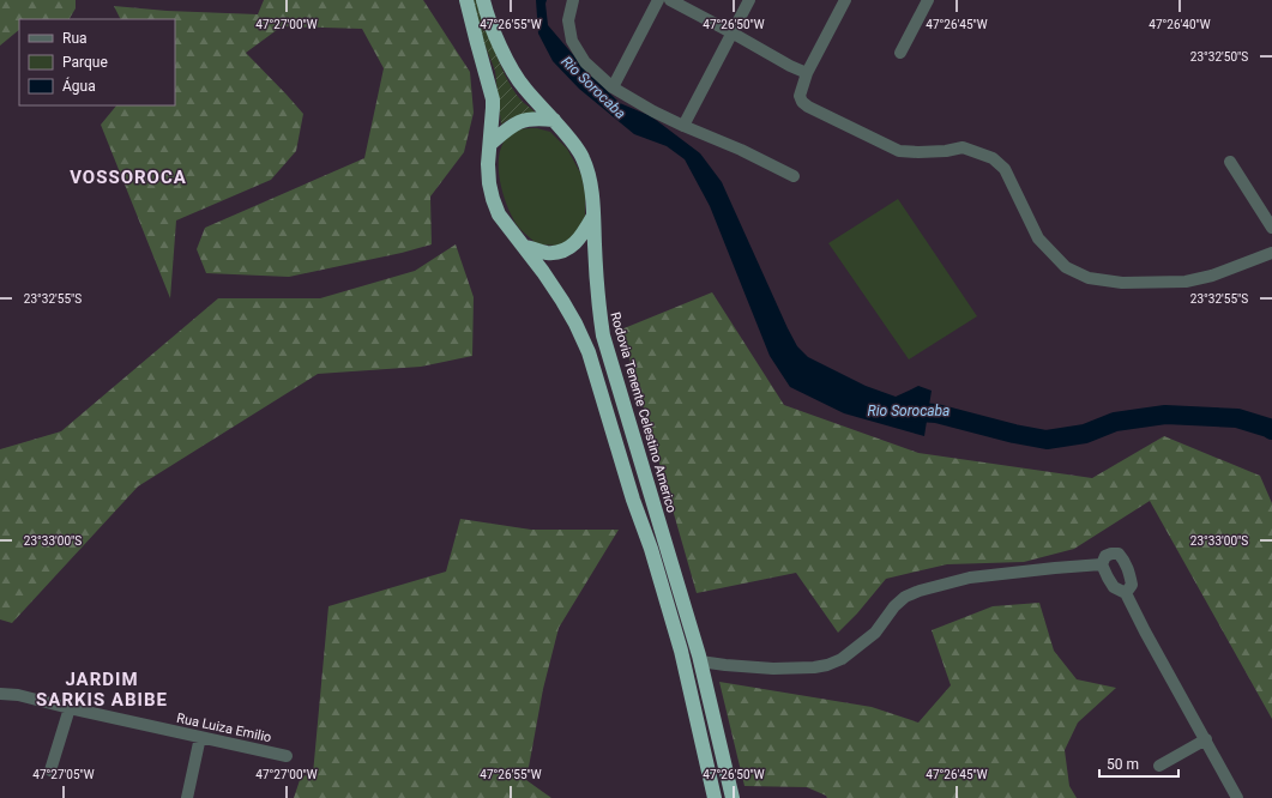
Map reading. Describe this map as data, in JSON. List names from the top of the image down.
{
  "streets": {
    "highway": ["Rodovia Tenente Celestino Americo"],
    "street": ["Rua Luiza Emilio"]
  },
  "districts": ["VOSSOROCA", "JARDIM SARKIS ABIBE"],
  "water": ["Rio Sorocaba"],
  "legend": ["Rua", "Parque", "Água"],
  "scale_bar": "50 m",
  "coordinates": [
    "47°27'00\"W",
    "47°26'55\"W",
    "47°26'50\"W",
    "47°26'45\"W",
    "47°26'40\"W",
    "23°32'50\"S",
    "23°32'55\"S",
    "23°33'00\"S",
    "47°27'05\"W"
  ]
}
